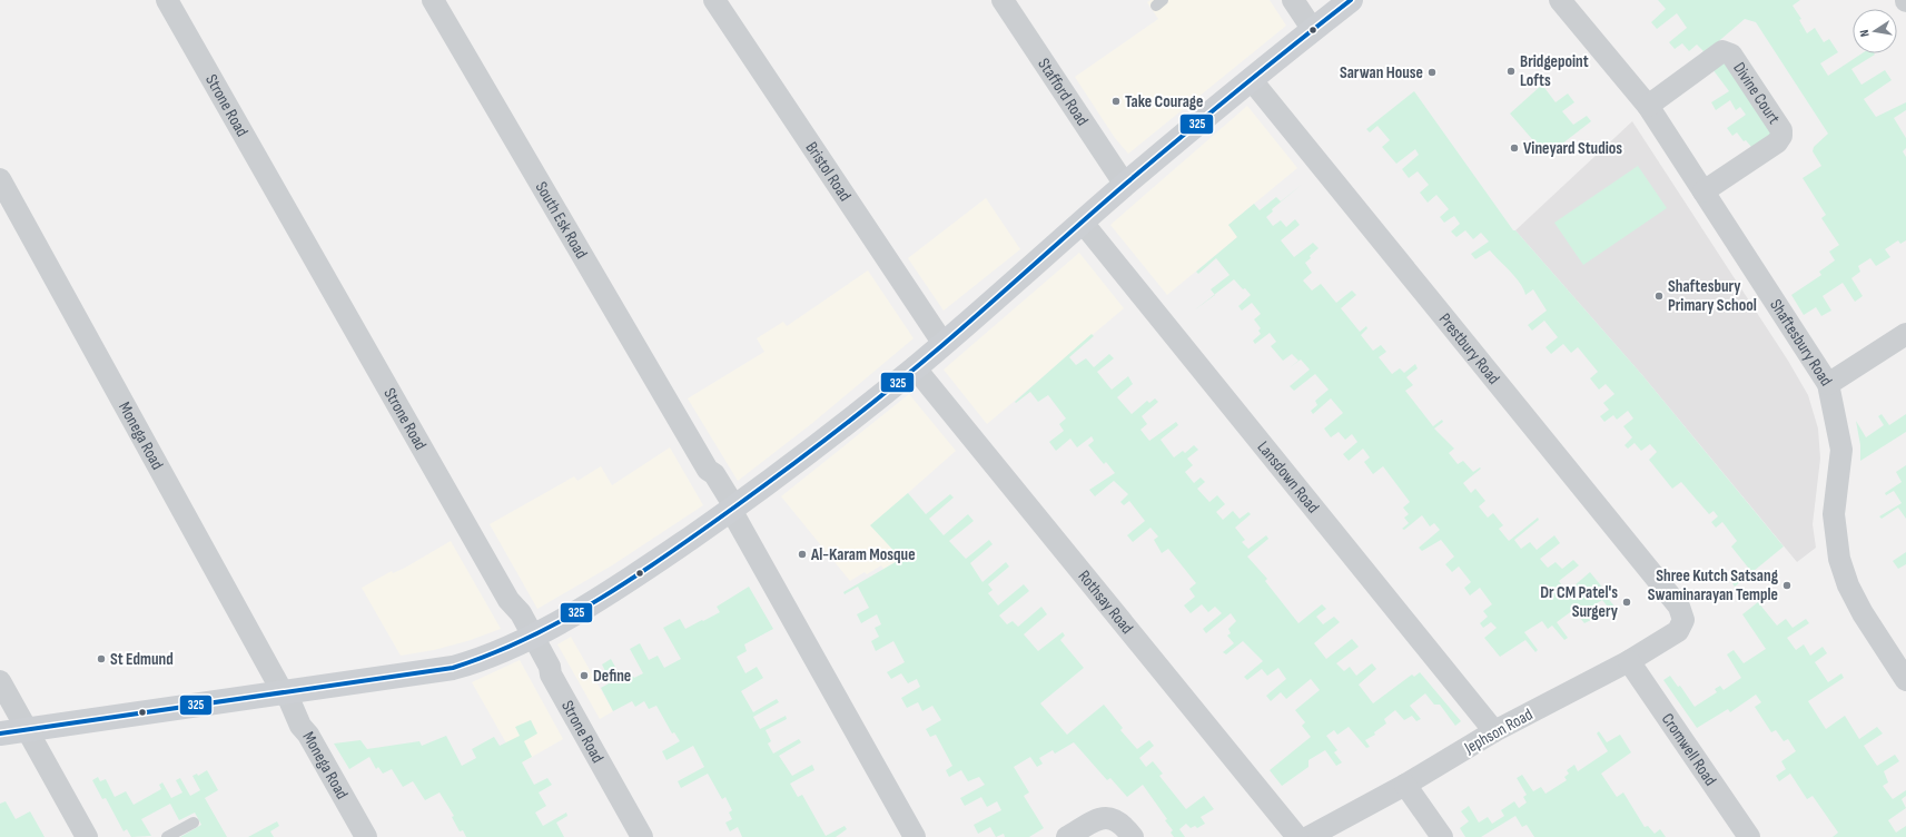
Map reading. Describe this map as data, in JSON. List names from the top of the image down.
{
  "streets": {
    "street": [
      "Stafford Road",
      "Divine Court",
      "Strone Road",
      "Bristol Road",
      "South Esk Road",
      "Shaftesbury Road",
      "Prestbury Road",
      "Monega Road",
      "Lansdown Road",
      "Rothsay Road",
      "Jephson Road",
      "Cromwell Road"
    ]
  },
  "crossings": [
    ["Divine Court", "Shaftesbury Road"],
    ["Prestbury Road", "Jephson Road"],
    ["Lansdown Road", "Jephson Road"],
    ["Jephson Road", "Cromwell Road"]
  ],
  "places": [
    "Bridgepoint Lofts",
    "Sarwan House",
    "Take Courage",
    "Vineyard Studios",
    "Shaftesbury Primary School",
    "Al-Karam Mosque",
    "Shree Kutch Satsang Swaminarayan Temple",
    "Dr CM Patel's Surgery",
    "St Edmund",
    "Define"
  ],
  "lines": ["transit line 325"],
  "north": "left"
}
